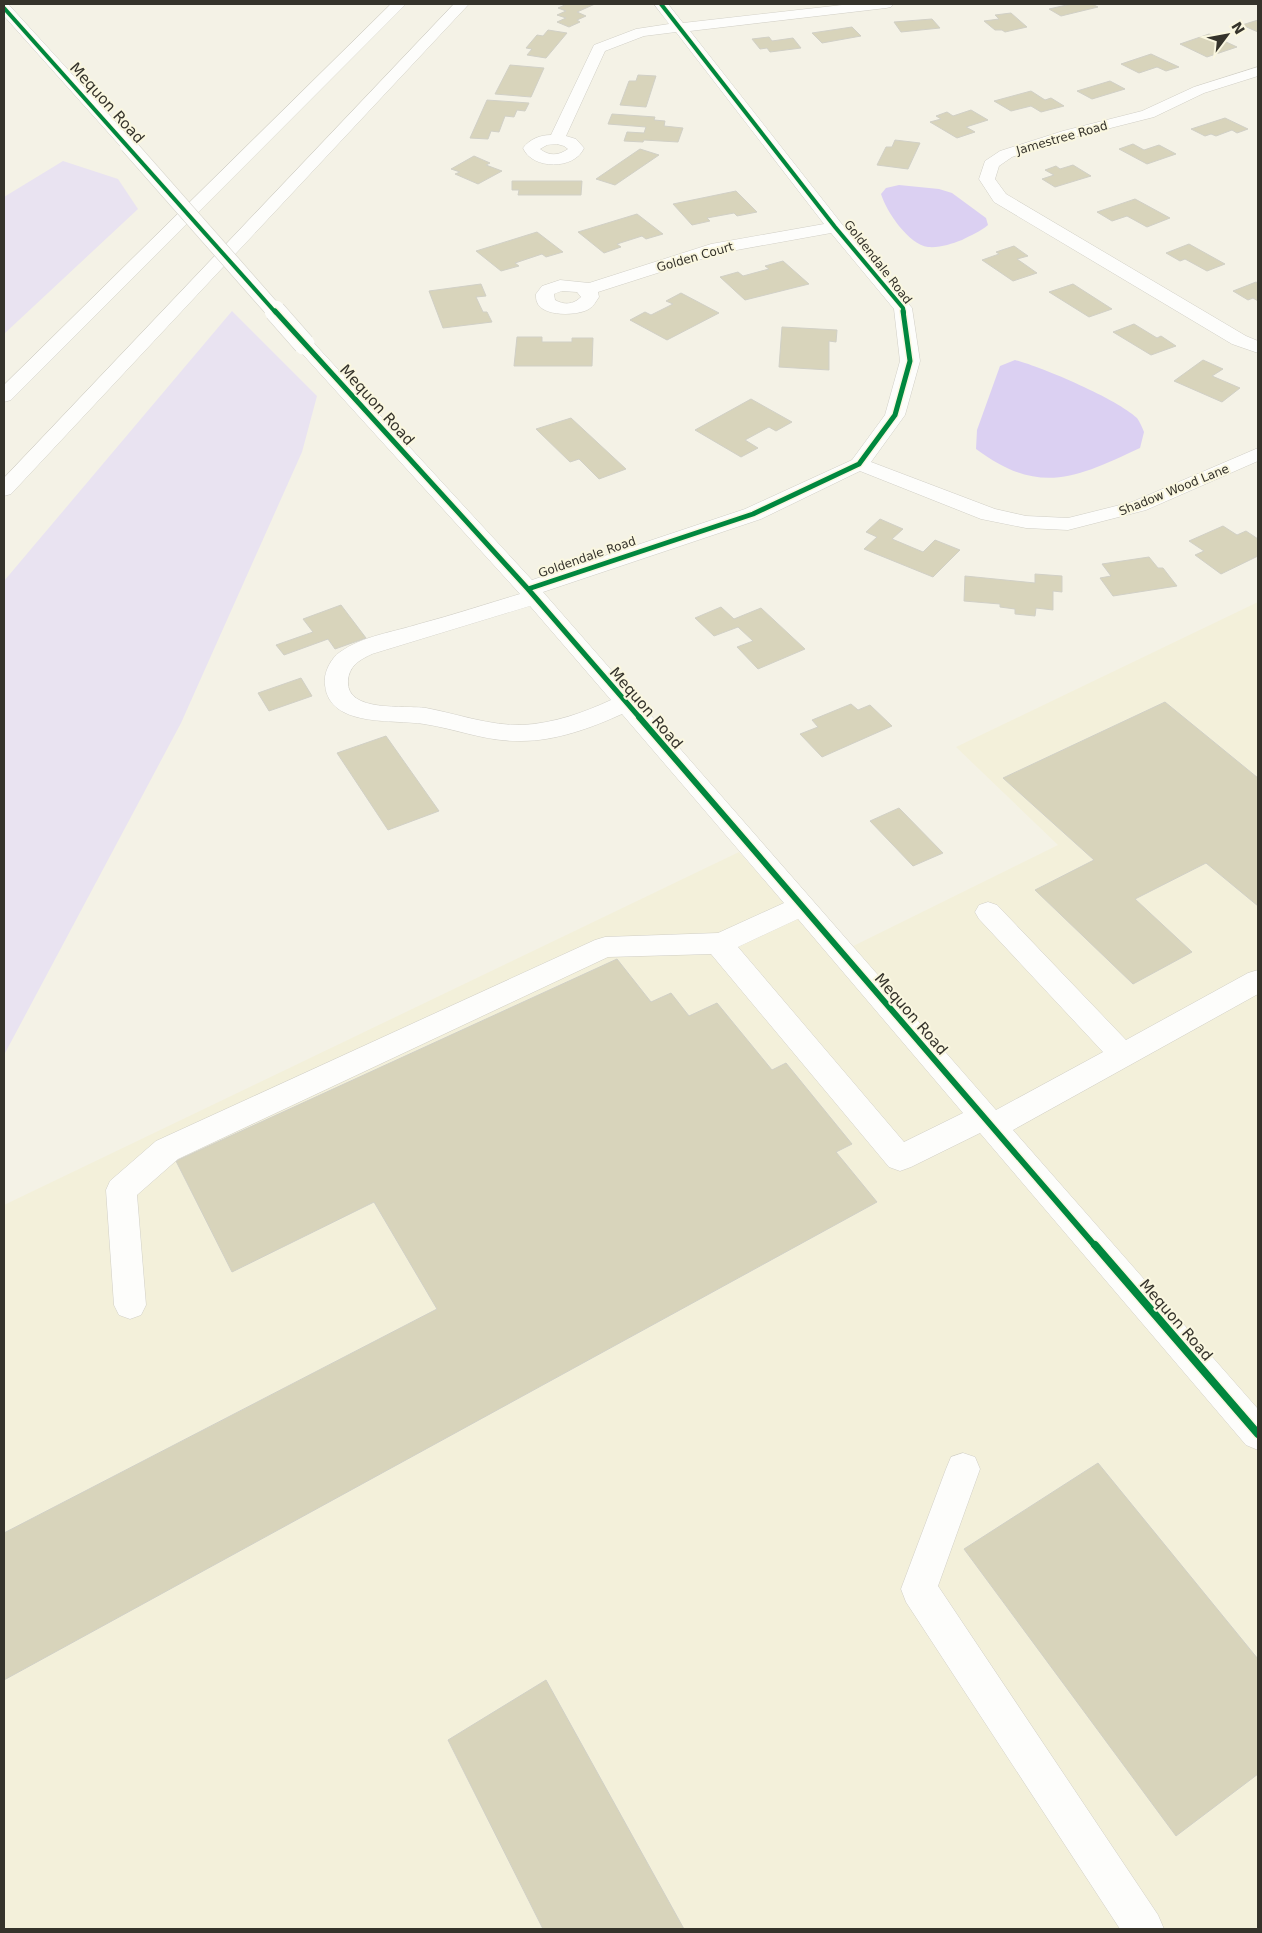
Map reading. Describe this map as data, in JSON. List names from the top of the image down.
{
  "streets": {
    "main road": [
      "Mequon Road",
      "Jamestree Road",
      "Golden Court",
      "Goldendale Road",
      "Shadow Wood Lane"
    ]
  },
  "crossings": [
    ["Mequon Road", "Goldendale Road"],
    ["Golden Court", "Goldendale Road"],
    ["Goldendale Road", "Shadow Wood Lane"]
  ],
  "north": "top right"
}
